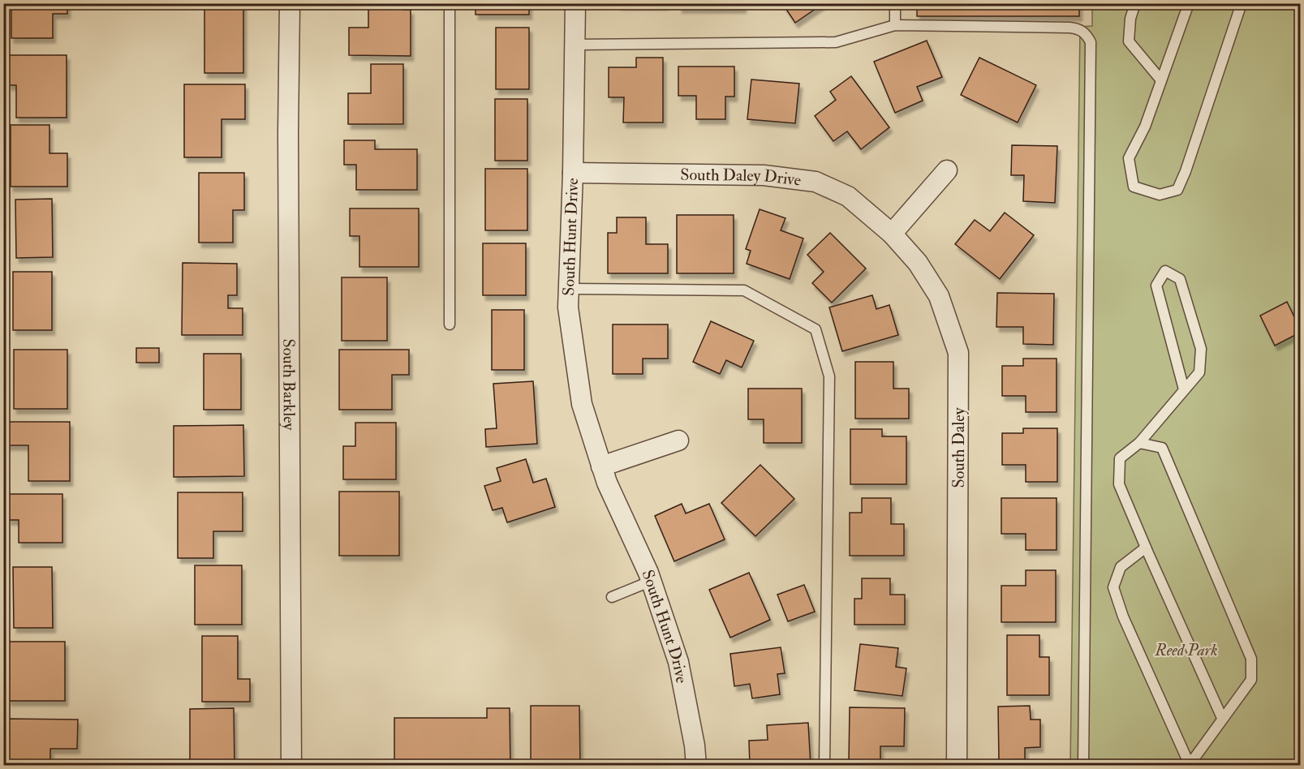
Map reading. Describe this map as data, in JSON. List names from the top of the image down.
{
  "streets": {
    "street": [
      "South Daley Drive",
      "South Hunt Drive",
      "South Barkley",
      "South Daley"
    ]
  },
  "crossings": [
    ["South Daley Drive", "South Hunt Drive"],
    ["South Daley Drive", "South Daley"]
  ],
  "parks": ["Reed Park"]
}
